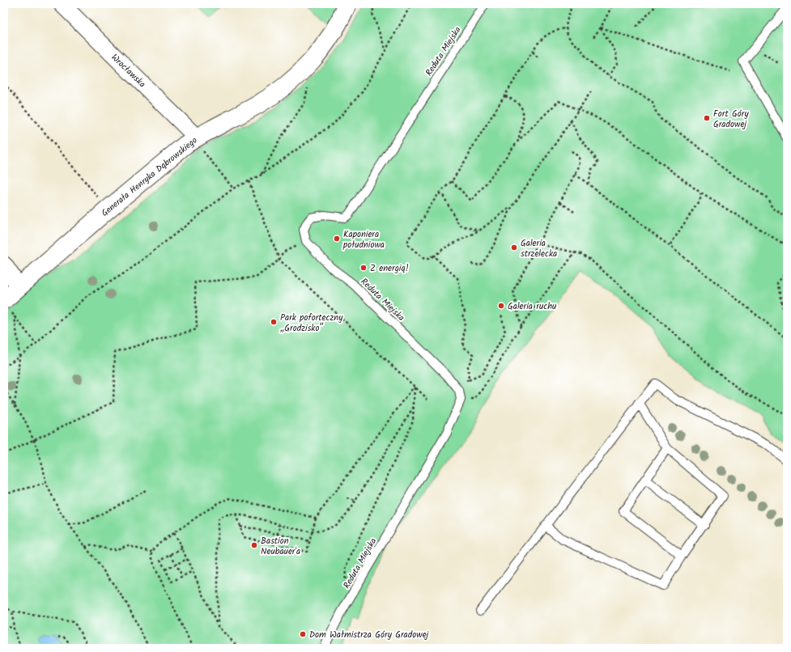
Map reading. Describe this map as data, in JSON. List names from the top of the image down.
{
  "streets": {
    "street": ["Wrocławska", "Generała Henryka Dąbrowskiego"],
    "lane": ["Reduta Miejska"]
  },
  "crossings": [
    ["Wrocławska", "Generała Henryka Dąbrowskiego"]
  ],
  "places": [
    "Fort Góry Gradowej",
    "Kaponiera południowa",
    "Galeria strzelecka",
    "Z energią!",
    "Galeria ruchu",
    "Park poforteczny „Grodzisko”",
    "Bastion Neubauer'a",
    "Dom Wałmistrza Góry Gradowej"
  ]
}
